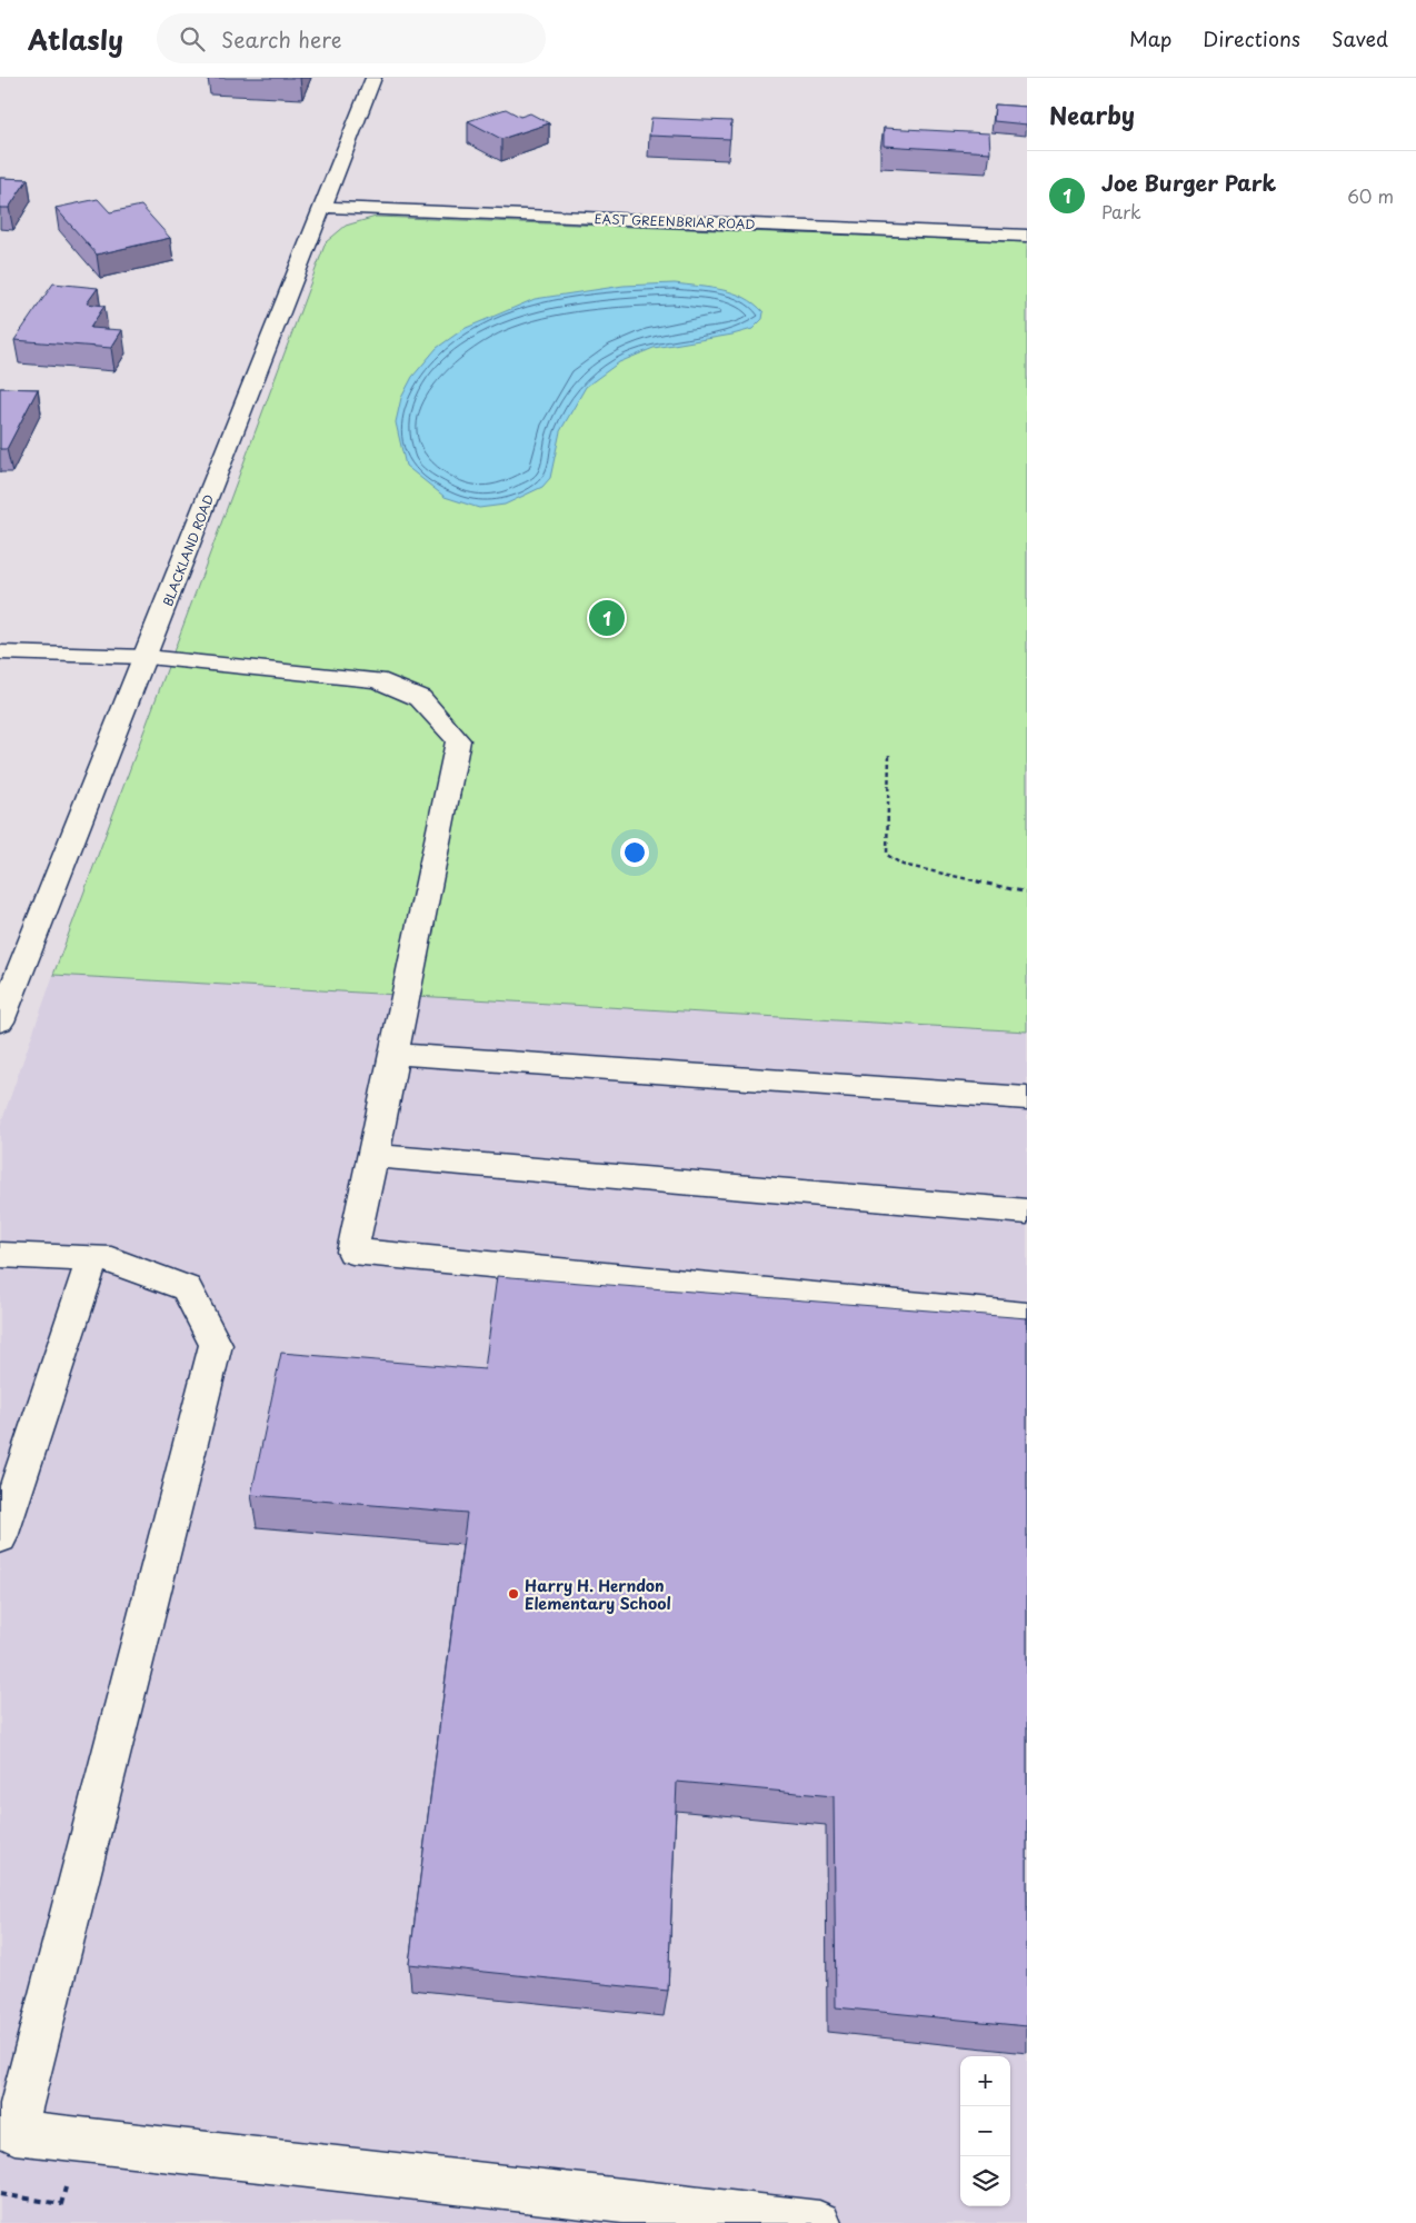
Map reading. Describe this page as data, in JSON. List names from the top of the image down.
{
  "streets": {
    "street": ["EAST GREENBRIAR ROAD", "BLACKLAND ROAD"]
  },
  "crossings": [
    ["EAST GREENBRIAR ROAD", "BLACKLAND ROAD"]
  ],
  "places": ["Harry H. Herndon Elementary School"],
  "page": {
    "header": "Atlasly",
    "search": "Search here",
    "nav": ["Map", "Directions", "Saved"],
    "heading": "Nearby",
    "list": [
      {
        "mark": "1",
        "name": "Joe Burger Park",
        "note": "Park",
        "value": "60 m"
      }
    ],
    "pins": "1",
    "map_buttons": ["+", "−"]
  }
}
